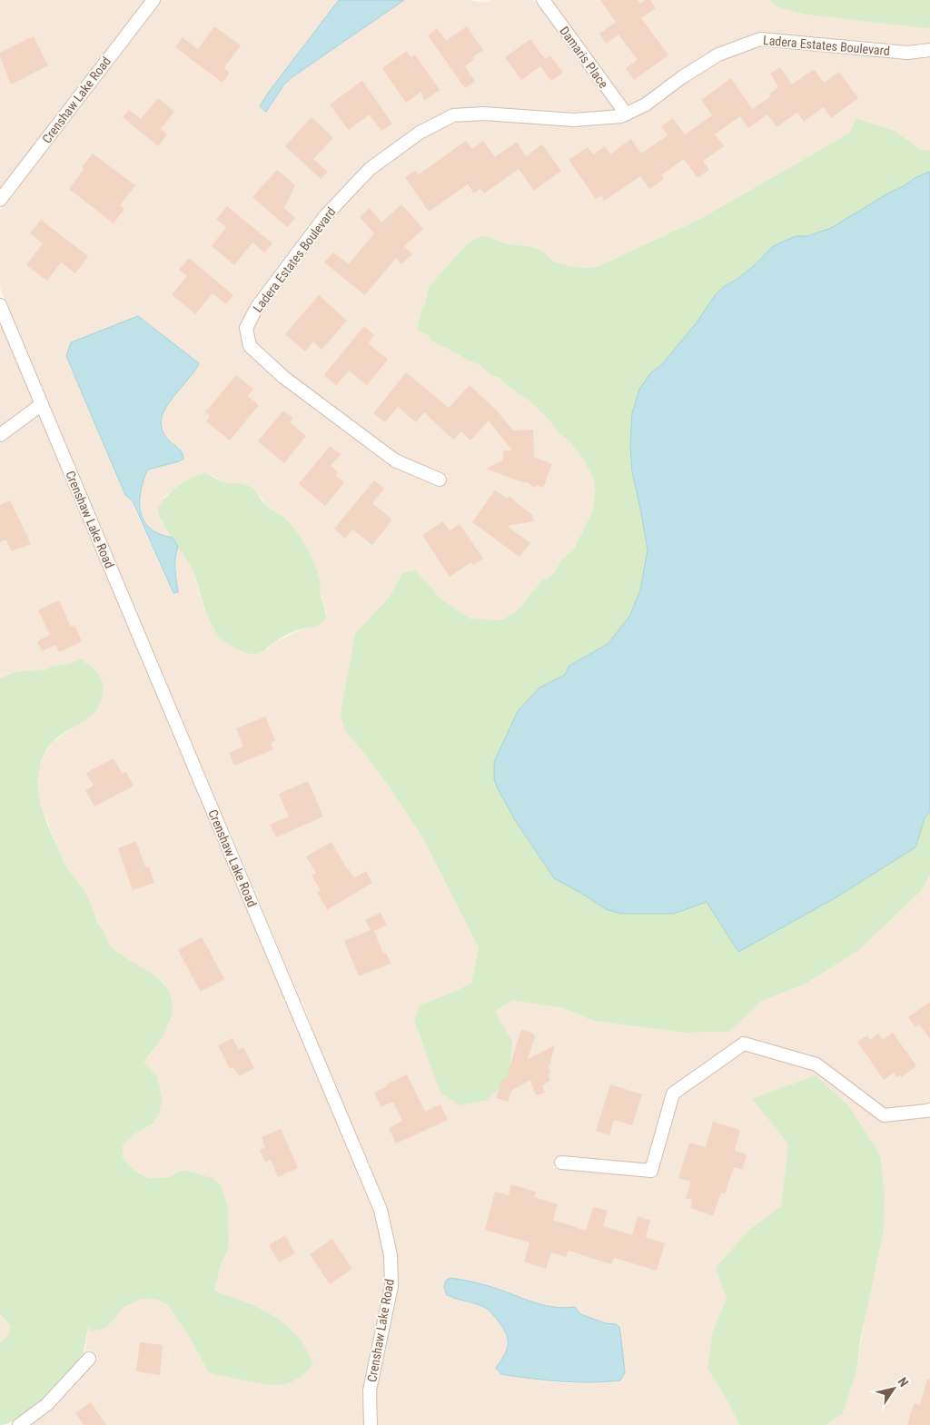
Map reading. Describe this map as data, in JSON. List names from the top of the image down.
{
  "streets": {
    "street": ["Ladera Estates Boulevard", "Damaris Place", "Crenshaw Lake Road"]
  },
  "crossings": [
    ["Ladera Estates Boulevard", "Damaris Place"]
  ],
  "north": "top right"
}
